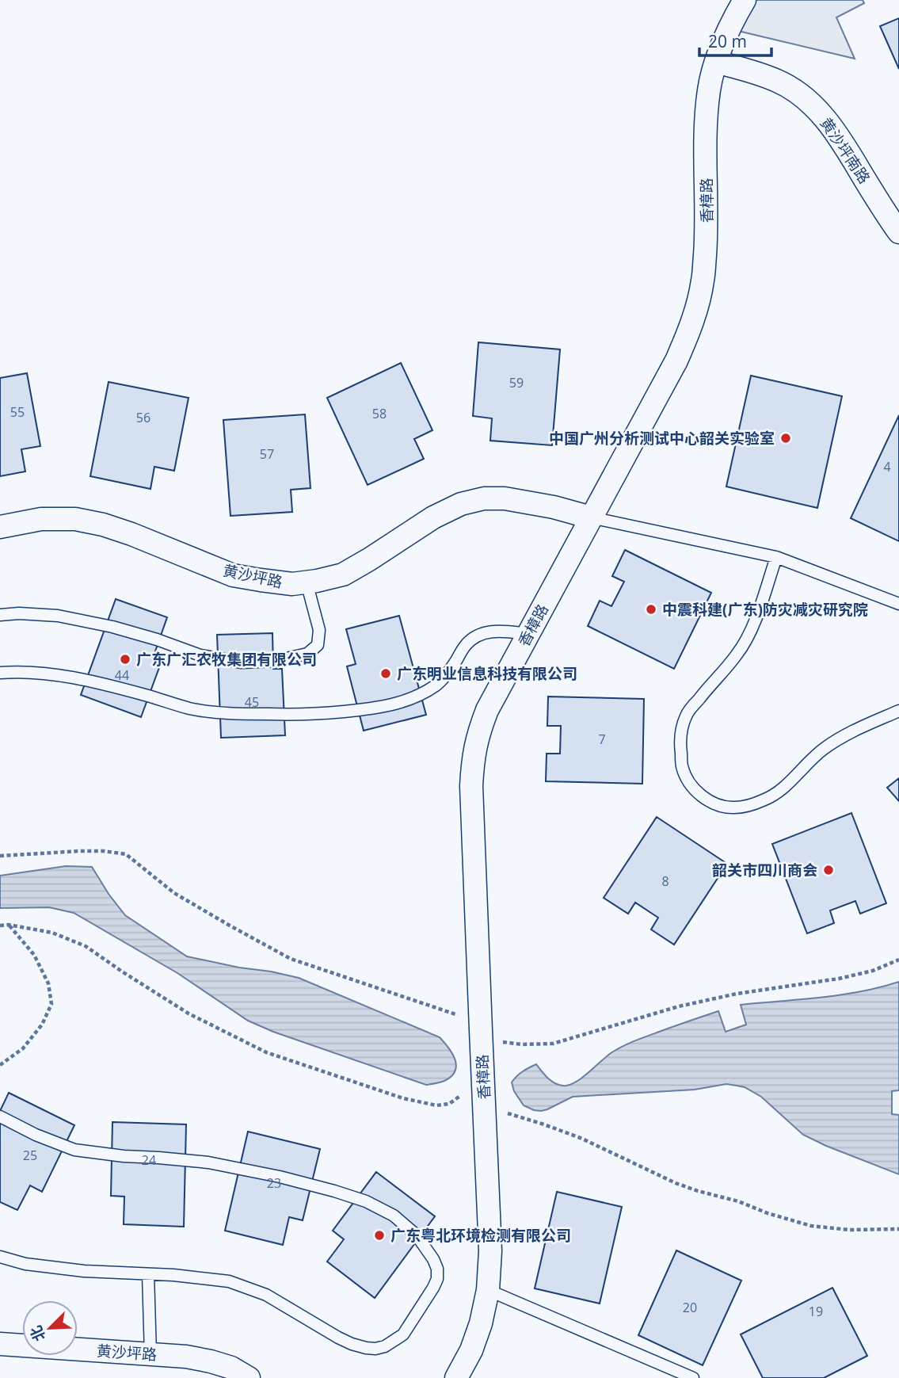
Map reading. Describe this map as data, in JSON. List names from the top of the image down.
{
  "streets": {
    "street": ["黄沙坪南路", "香樟路", "黄沙坪路"]
  },
  "crossings": [
    ["黄沙坪南路", "香樟路"],
    ["香樟路", "黄沙坪路"]
  ],
  "places": [
    "中国广州分析测试中心韶关实验室",
    "中震科建(广东)防灾减灾研究院",
    "广东广汇农牧集团有限公司",
    "广东明业信息科技有限公司",
    "韶关市四川商会",
    "广东粤北环境检测有限公司"
  ],
  "house_numbers": [
    "59",
    "55",
    "58",
    "56",
    "57",
    "4",
    "44",
    "45",
    "7",
    "8",
    "25",
    "24",
    "23",
    "20",
    "19"
  ],
  "scale_bar": "20 m",
  "north": "bottom left"
}
